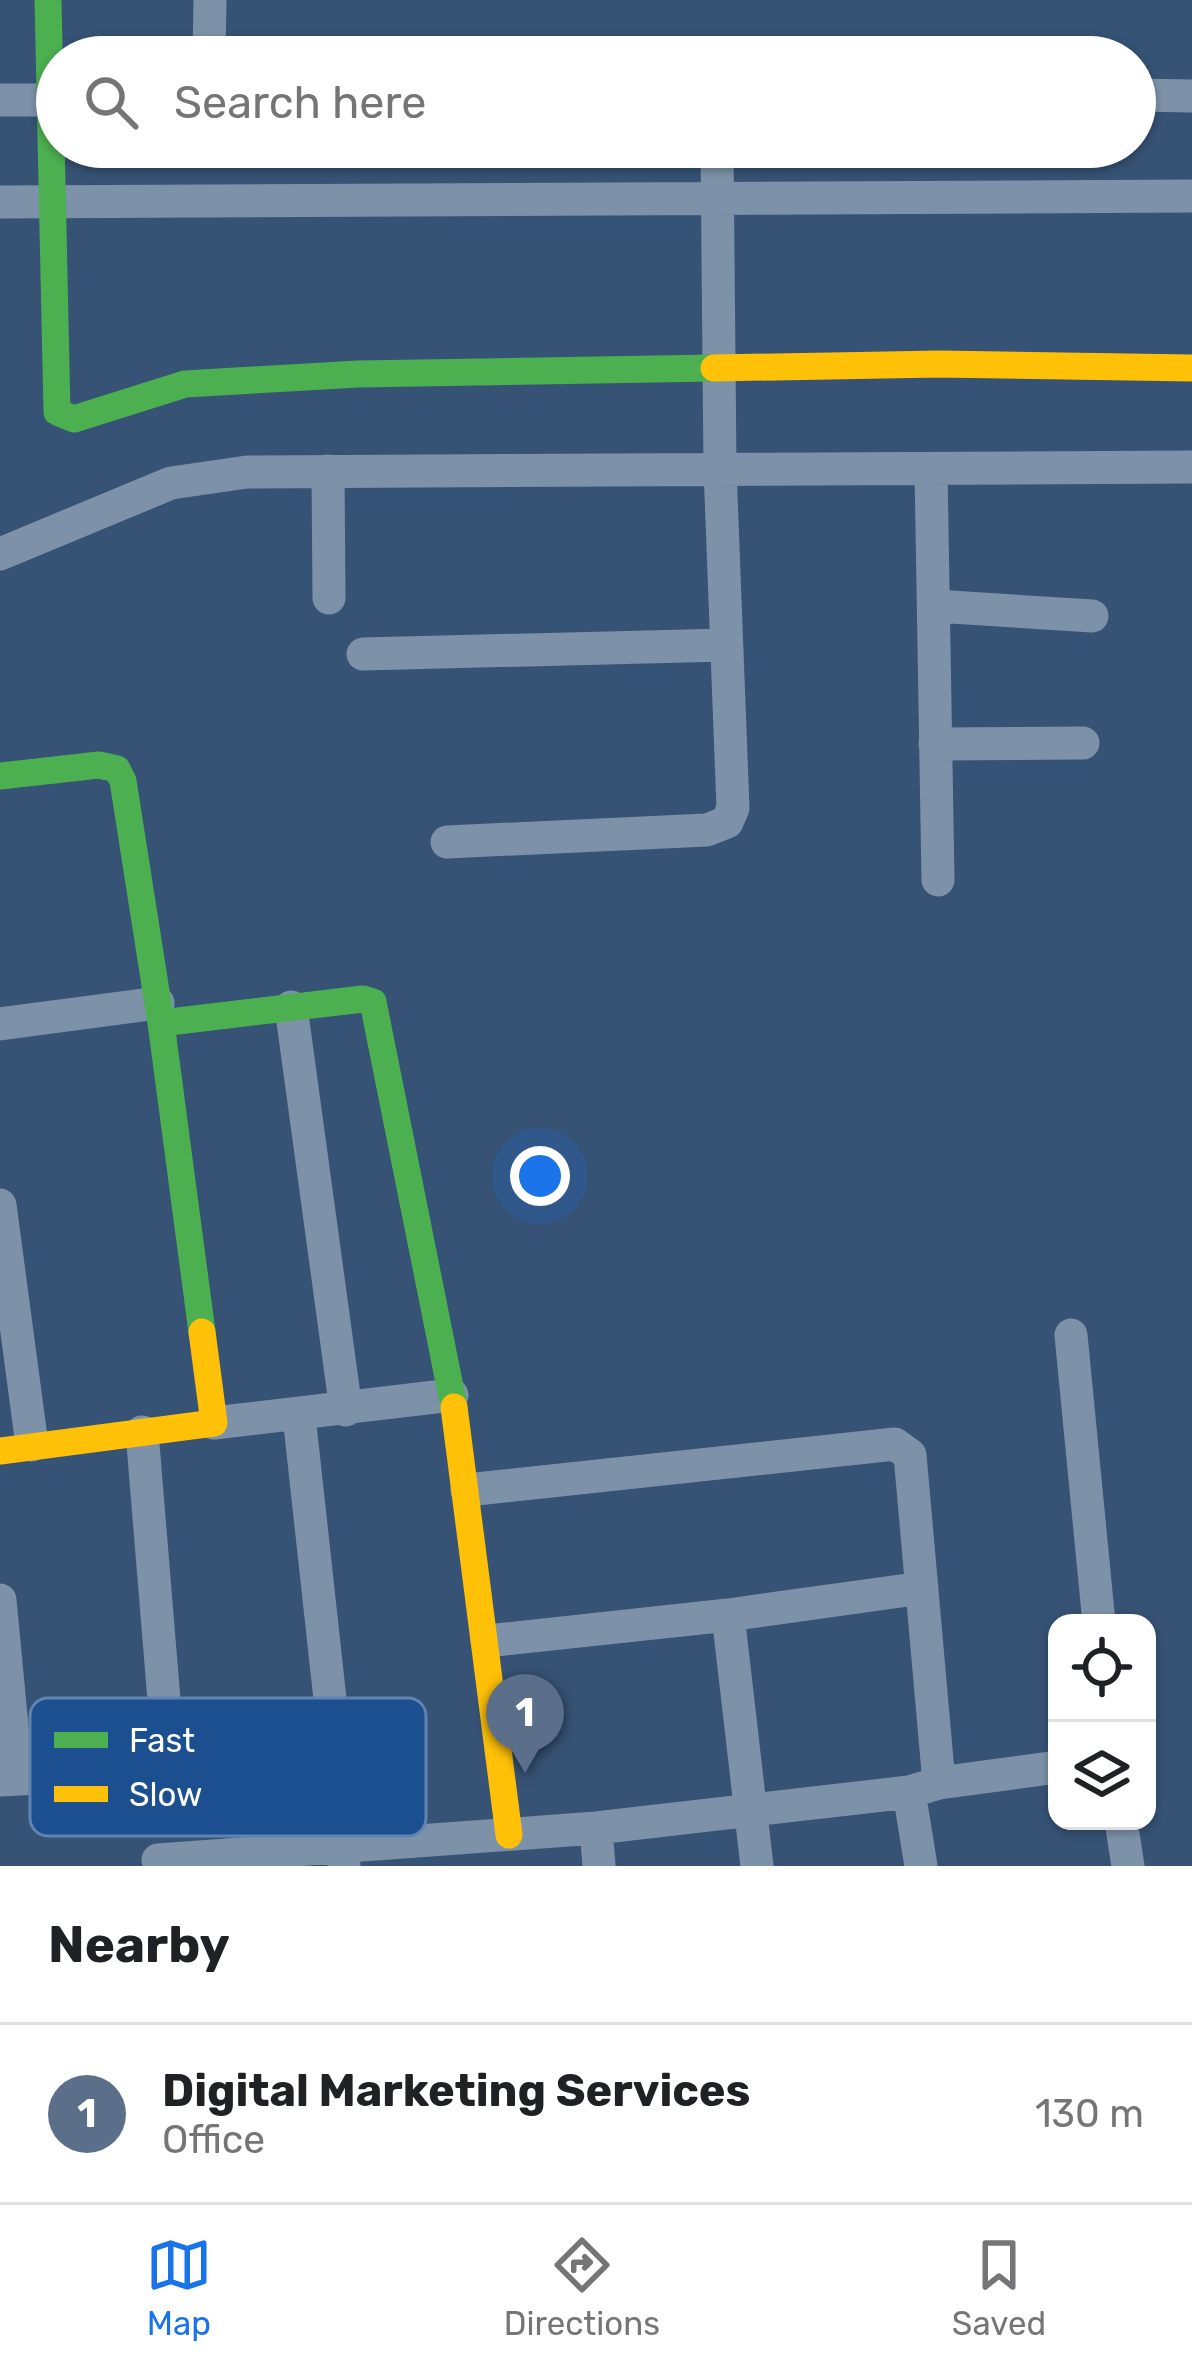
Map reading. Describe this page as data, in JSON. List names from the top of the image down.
{
  "legend": ["Fast", "Slow"],
  "page": {
    "search": "Search here",
    "pins": "1",
    "heading": "Nearby",
    "list": [
      {
        "mark": "1",
        "name": "Digital Marketing Services",
        "note": "Office",
        "value": "130 m"
      }
    ],
    "nav": ["Map", "Directions", "Saved"]
  }
}
